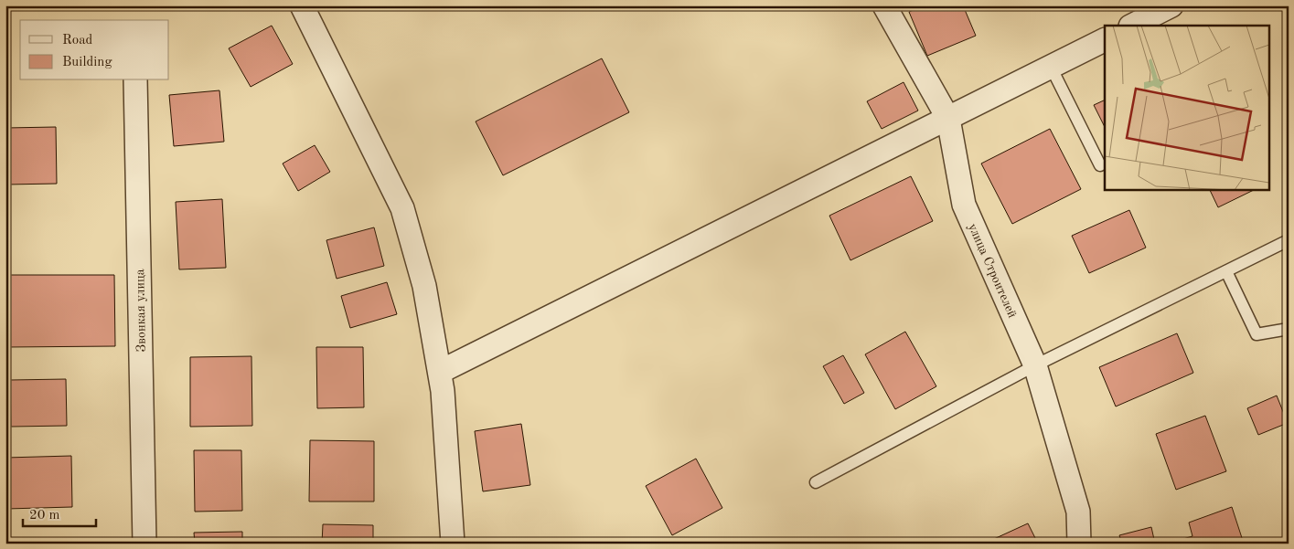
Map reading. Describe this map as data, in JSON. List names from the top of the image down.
{
  "streets": {
    "street": ["улица Строителей", "Звонкая улица"]
  },
  "legend": ["Road", "Building"],
  "scale_bar": "20 m"
}
